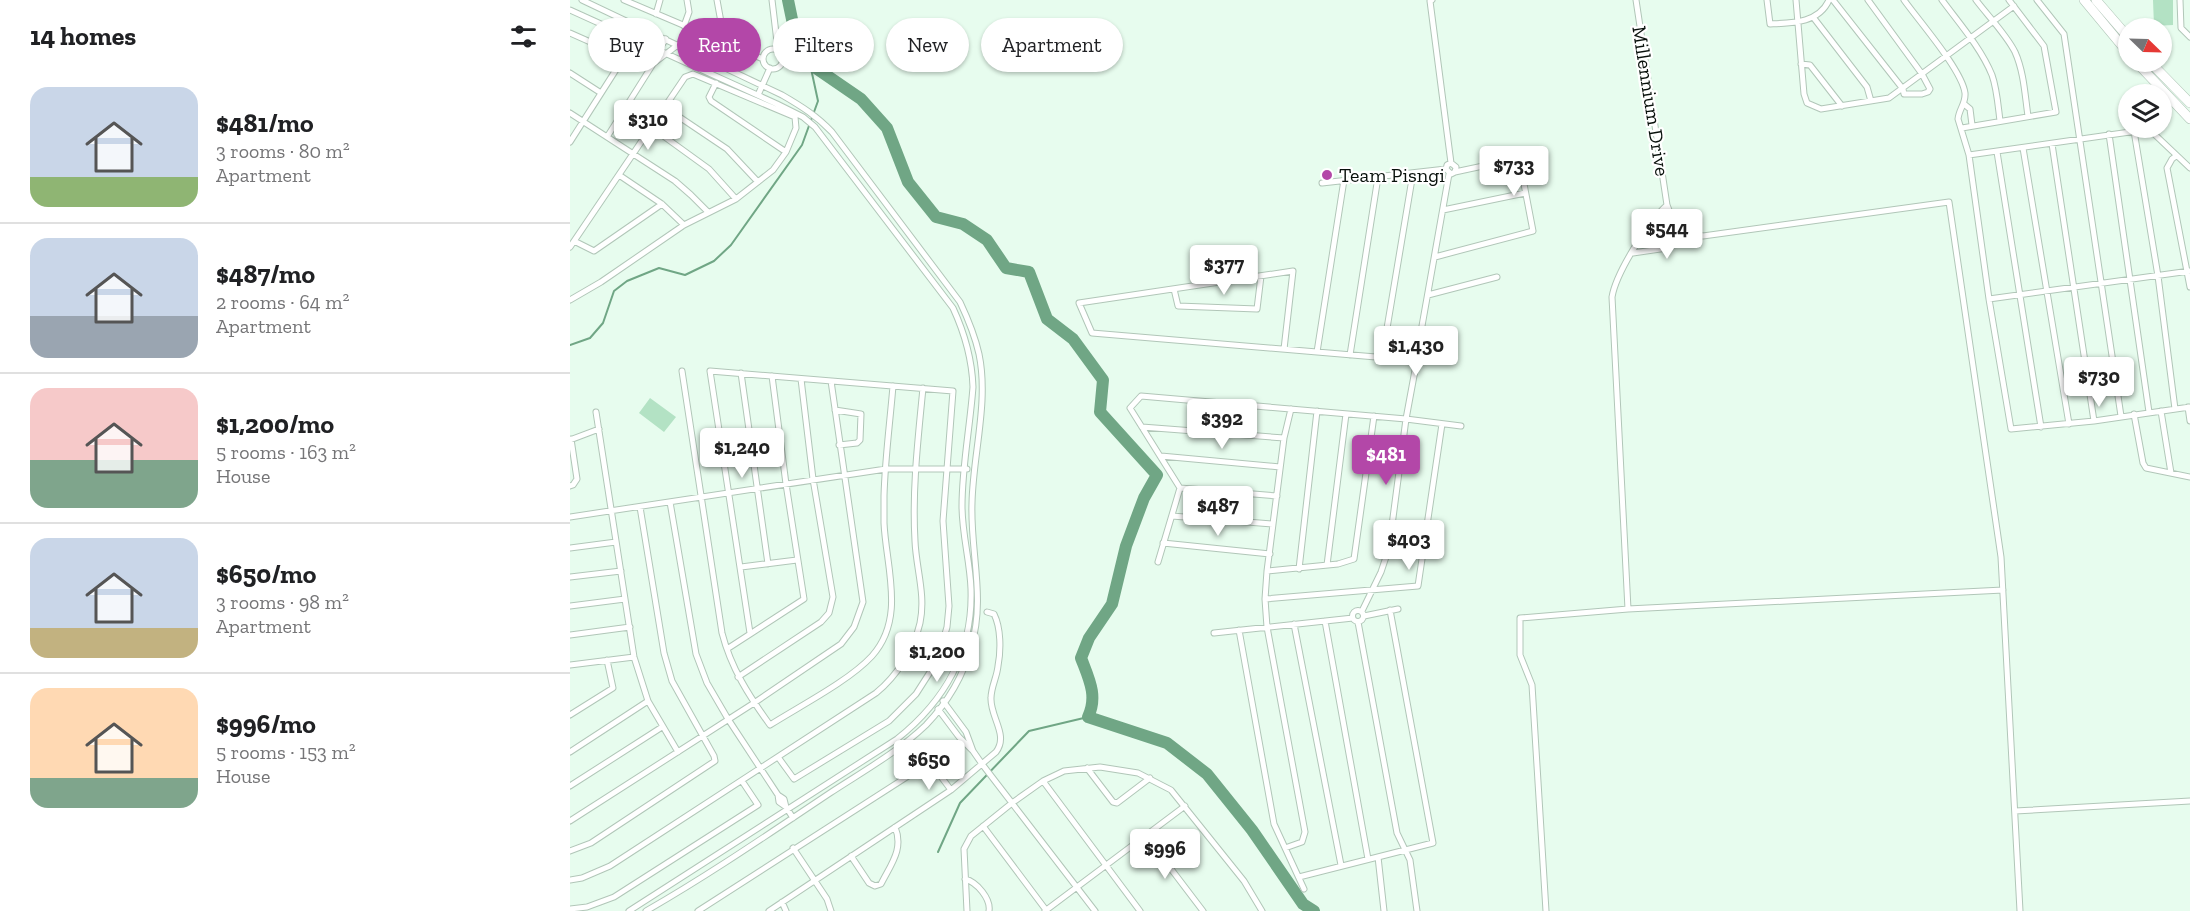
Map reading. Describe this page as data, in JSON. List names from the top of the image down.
{
  "streets": {
    "street": ["Millennium Drive"]
  },
  "places": ["Team Pisngi"],
  "north": "bottom right",
  "page": {
    "heading": "14 homes",
    "chip": [
      "Buy",
      "Rent",
      "Filters",
      "New",
      "Apartment"
    ],
    "list": [
      {
        "name": "$481/mo",
        "note": "3 rooms · 80 m² · Apartment"
      },
      {
        "name": "$487/mo",
        "note": "2 rooms · 64 m² · Apartment"
      },
      {
        "name": "$1,200/mo",
        "note": "5 rooms · 163 m² · House"
      },
      {
        "name": "$650/mo",
        "note": "3 rooms · 98 m² · Apartment"
      },
      {
        "name": "$996/mo",
        "note": "5 rooms · 153 m² · House"
      }
    ],
    "price": [
      "$310",
      "$733",
      "$544",
      "$377",
      "$1,430",
      "$730",
      "$392",
      "$1,240",
      "$481",
      "$487",
      "$403",
      "$1,200",
      "$650",
      "$996"
    ]
  }
}
